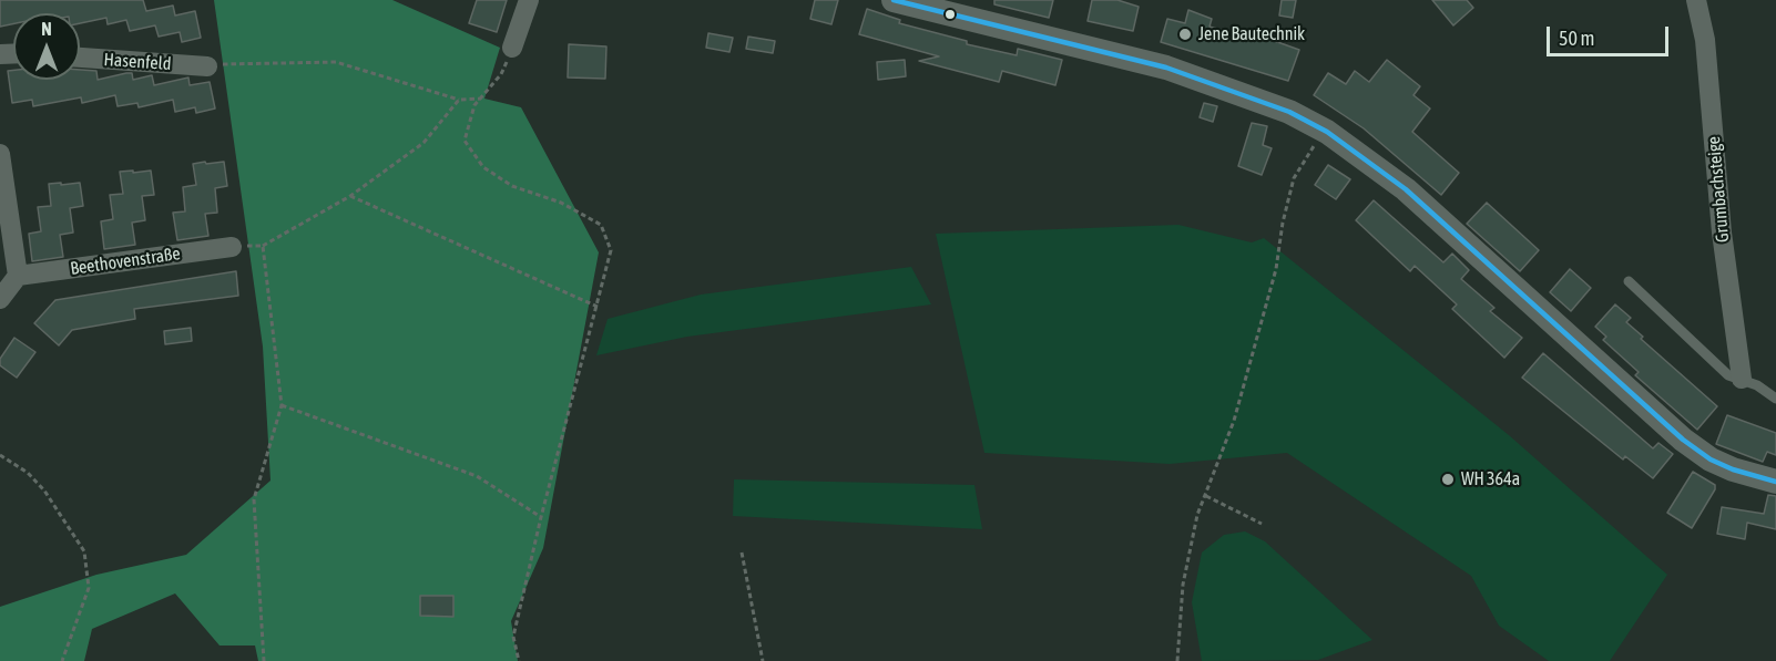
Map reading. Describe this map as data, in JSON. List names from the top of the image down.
{
  "streets": {
    "street": ["Hasenfeld", "Grumbachsteige", "Beethovenstraße"]
  },
  "places": ["Jene Bautechnik", "WH 364a"],
  "scale_bar": "50 m",
  "north": "top"
}
